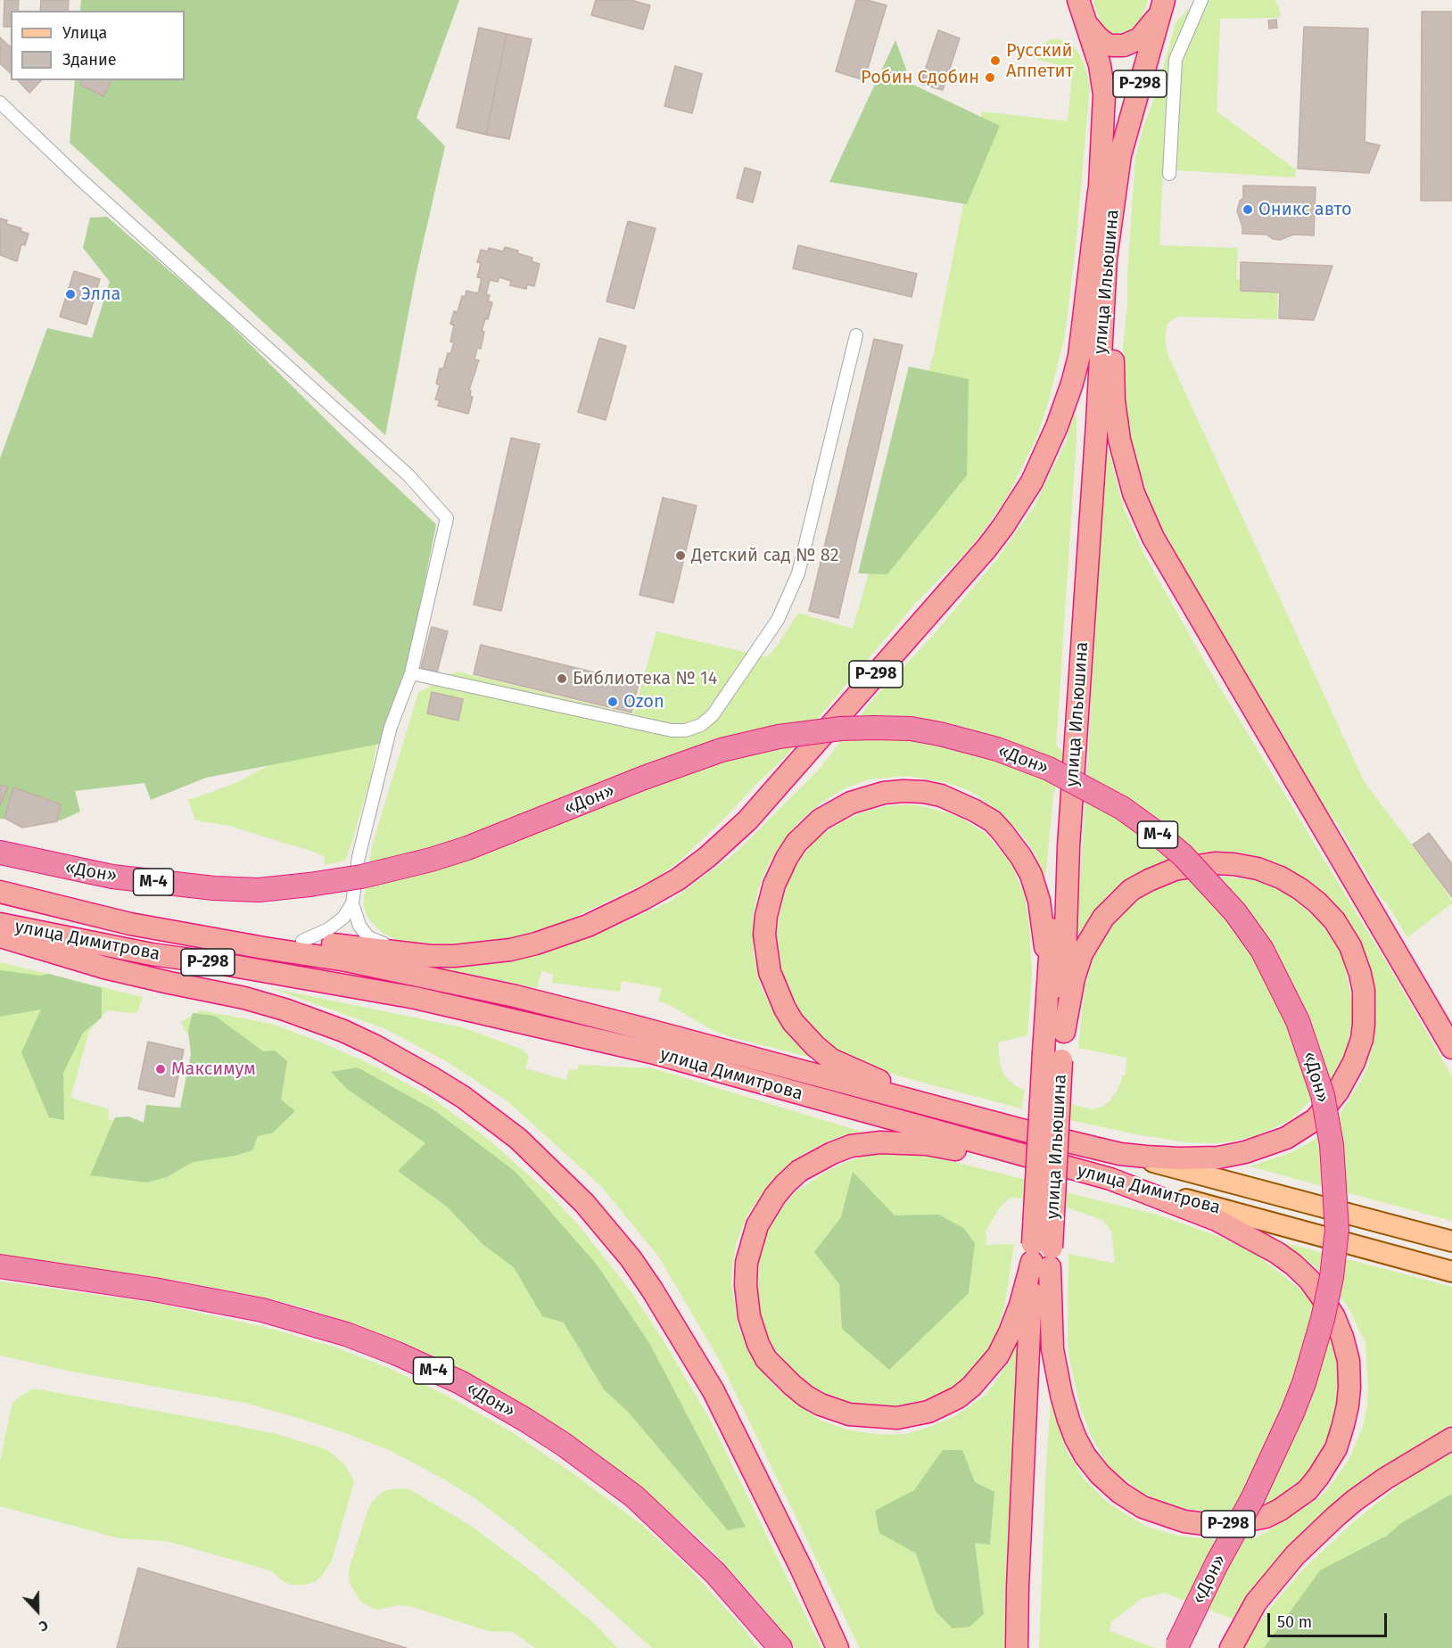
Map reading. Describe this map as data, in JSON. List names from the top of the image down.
{
  "streets": {
    "highway": [
      "Р-298",
      "улица Ильюшина",
      "«Дон»",
      "М-4",
      "улица Димитрова"
    ]
  },
  "crossings": [
    ["Р-298", "улица Ильюшина"],
    ["Р-298", "улица Димитрова"]
  ],
  "places": [
    "Русский Аппетит",
    "Робин Сдобин",
    "Оникс авто",
    "Элла",
    "Детский сад № 82",
    "Библиотека № 14",
    "Ozon",
    "Максимум"
  ],
  "legend": ["Улица", "Здание"],
  "scale_bar": "50 m",
  "north": "bottom"
}
